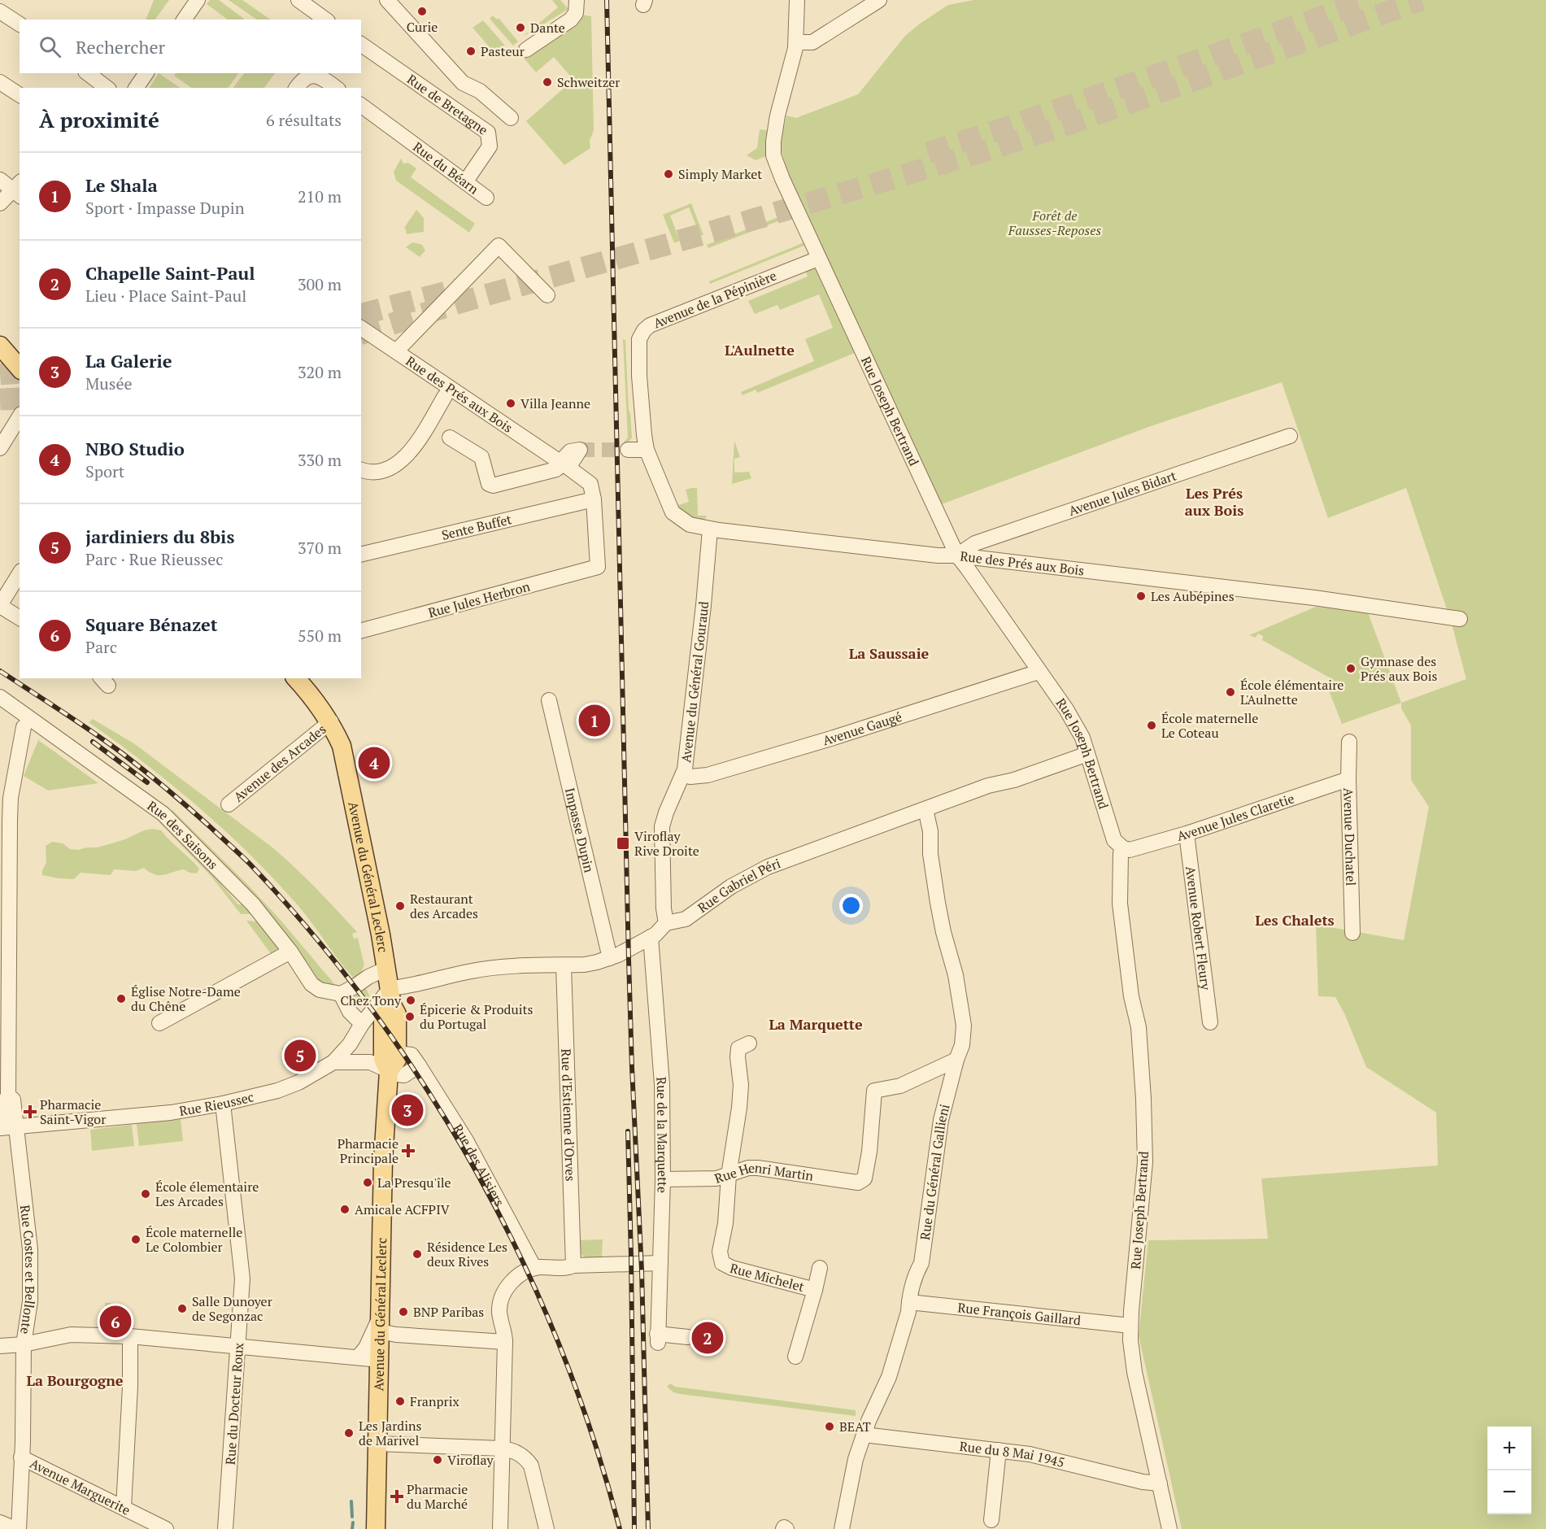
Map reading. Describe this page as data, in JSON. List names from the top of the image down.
{
  "streets": {
    "main road": ["Avenue du Général Leclerc"],
    "street": [
      "Rue de Bretagne",
      "Rue du Béarn",
      "Avenue de la Pépinière",
      "Rue des Prés aux Bois",
      "Rue Joseph Bertrand",
      "Avenue Jules Bidart",
      "Sente Buffet",
      "Rue Jules Herbron",
      "Avenue du Général Gouraud",
      "Avenue Gaugé",
      "Avenue des Arcades",
      "Avenue Jules Claretie",
      "Impasse Dupin",
      "Rue des Saisons",
      "Avenue Duchatel",
      "Rue Gabriel Péri",
      "Avenue Robert Fleury",
      "Rue Rieussec",
      "Rue d'Estienne d'Orves",
      "Rue de la Marquette",
      "Rue des Alisiers",
      "Rue du Général Gallieni",
      "Rue Henri Martin",
      "Rue Costes et Bellonte",
      "Rue Michelet",
      "Rue François Gaillard",
      "Rue du Docteur Roux",
      "Rue du 8 Mai 1945",
      "Avenue Marguerite"
    ]
  },
  "crossings": [
    ["Rue de Bretagne", "Rue du Béarn"],
    ["Avenue de la Pépinière", "Rue des Prés aux Bois"],
    ["Avenue de la Pépinière", "Rue Joseph Bertrand"],
    ["Rue des Prés aux Bois", "Rue Joseph Bertrand"],
    ["Rue des Prés aux Bois", "Avenue Jules Bidart"],
    ["Rue des Prés aux Bois", "Sente Buffet"],
    ["Rue des Prés aux Bois", "Rue Jules Herbron"],
    ["Rue des Prés aux Bois", "Avenue du Général Gouraud"],
    ["Rue Joseph Bertrand", "Avenue Jules Bidart"],
    ["Rue Joseph Bertrand", "Avenue Gaugé"],
    ["Rue Joseph Bertrand", "Avenue Jules Claretie"],
    ["Rue Joseph Bertrand", "Rue Gabriel Péri"],
    ["Rue Joseph Bertrand", "Rue François Gaillard"],
    ["Rue Joseph Bertrand", "Rue du 8 Mai 1945"],
    ["Sente Buffet", "Rue Jules Herbron"],
    ["Avenue du Général Gouraud", "Avenue Gaugé"],
    ["Avenue du Général Gouraud", "Rue Gabriel Péri"],
    ["Avenue des Arcades", "Avenue du Général Leclerc"],
    ["Avenue Jules Claretie", "Avenue Duchatel"],
    ["Avenue Jules Claretie", "Avenue Robert Fleury"],
    ["Impasse Dupin", "Rue Gabriel Péri"],
    ["Avenue du Général Leclerc", "Rue Gabriel Péri"],
    ["Avenue du Général Leclerc", "Rue Rieussec"],
    ["Avenue du Général Leclerc", "Rue des Alisiers"],
    ["Rue Gabriel Péri", "Rue Rieussec"],
    ["Rue Gabriel Péri", "Rue d'Estienne d'Orves"],
    ["Rue Gabriel Péri", "Rue de la Marquette"],
    ["Rue Gabriel Péri", "Rue du Général Gallieni"],
    ["Rue Rieussec", "Rue Costes et Bellonte"],
    ["Rue Rieussec", "Rue du Docteur Roux"],
    ["Rue de la Marquette", "Rue Henri Martin"],
    ["Rue du Général Gallieni", "Rue Henri Martin"],
    ["Rue du Général Gallieni", "Rue François Gaillard"],
    ["Rue du Général Gallieni", "Rue du 8 Mai 1945"],
    ["Rue Henri Martin", "Rue Michelet"],
    ["Rue Costes et Bellonte", "Avenue Marguerite"]
  ],
  "districts": [
    "L'Aulnette",
    "Les Prés aux Bois",
    "La Saussaie",
    "Les Chalets",
    "La Marquette",
    "La Bourgogne"
  ],
  "parks": ["Forêt de Fausses-Reposes"],
  "places": {
    "other": [
      "Curie",
      "Dante",
      "Pasteur",
      "Schweitzer",
      "Simply Market",
      "Villa Jeanne",
      "Les Aubépines",
      "Gymnase des Prés aux Bois",
      "École élémentaire L'Aulnette",
      "École maternelle Le Coteau",
      "Restaurant des Arcades",
      "Église Notre-Dame du Chêne",
      "Chez Tony",
      "Épicerie & Produits du Portugal",
      "La Presqu'île",
      "École élementaire Les Arcades",
      "Amicale ACFPIV",
      "École maternelle Le Colombier",
      "Résidence Les deux Rives",
      "Salle Dunoyer de Segonzac",
      "BNP Paribas",
      "Franprix",
      "BEAT",
      "Les Jardins de Marivel",
      "Viroflay"
    ],
    "transit": ["Viroflay Rive Droite"],
    "health": ["Pharmacie Saint-Vigor", "Pharmacie Principale", "Pharmacie du Marché"]
  },
  "page": {
    "search": "Rechercher",
    "heading": ["À proximité", "6 résultats"],
    "list": [
      {
        "mark": "1",
        "name": "Le Shala",
        "note": "Sport · Impasse Dupin",
        "value": "210 m"
      },
      {
        "mark": "2",
        "name": "Chapelle Saint-Paul",
        "note": "Lieu · Place Saint-Paul",
        "value": "300 m"
      },
      {
        "mark": "3",
        "name": "La Galerie",
        "note": "Musée",
        "value": "320 m"
      },
      {
        "mark": "4",
        "name": "NBO Studio",
        "note": "Sport",
        "value": "330 m"
      },
      {
        "mark": "5",
        "name": "jardiniers du 8bis",
        "note": "Parc · Rue Rieussec",
        "value": "370 m"
      },
      {
        "mark": "6",
        "name": "Square Bénazet",
        "note": "Parc",
        "value": "550 m"
      }
    ],
    "pins": [
      "1",
      "4",
      "5",
      "3",
      "6",
      "2"
    ],
    "map_buttons": ["+", "−"]
  }
}
